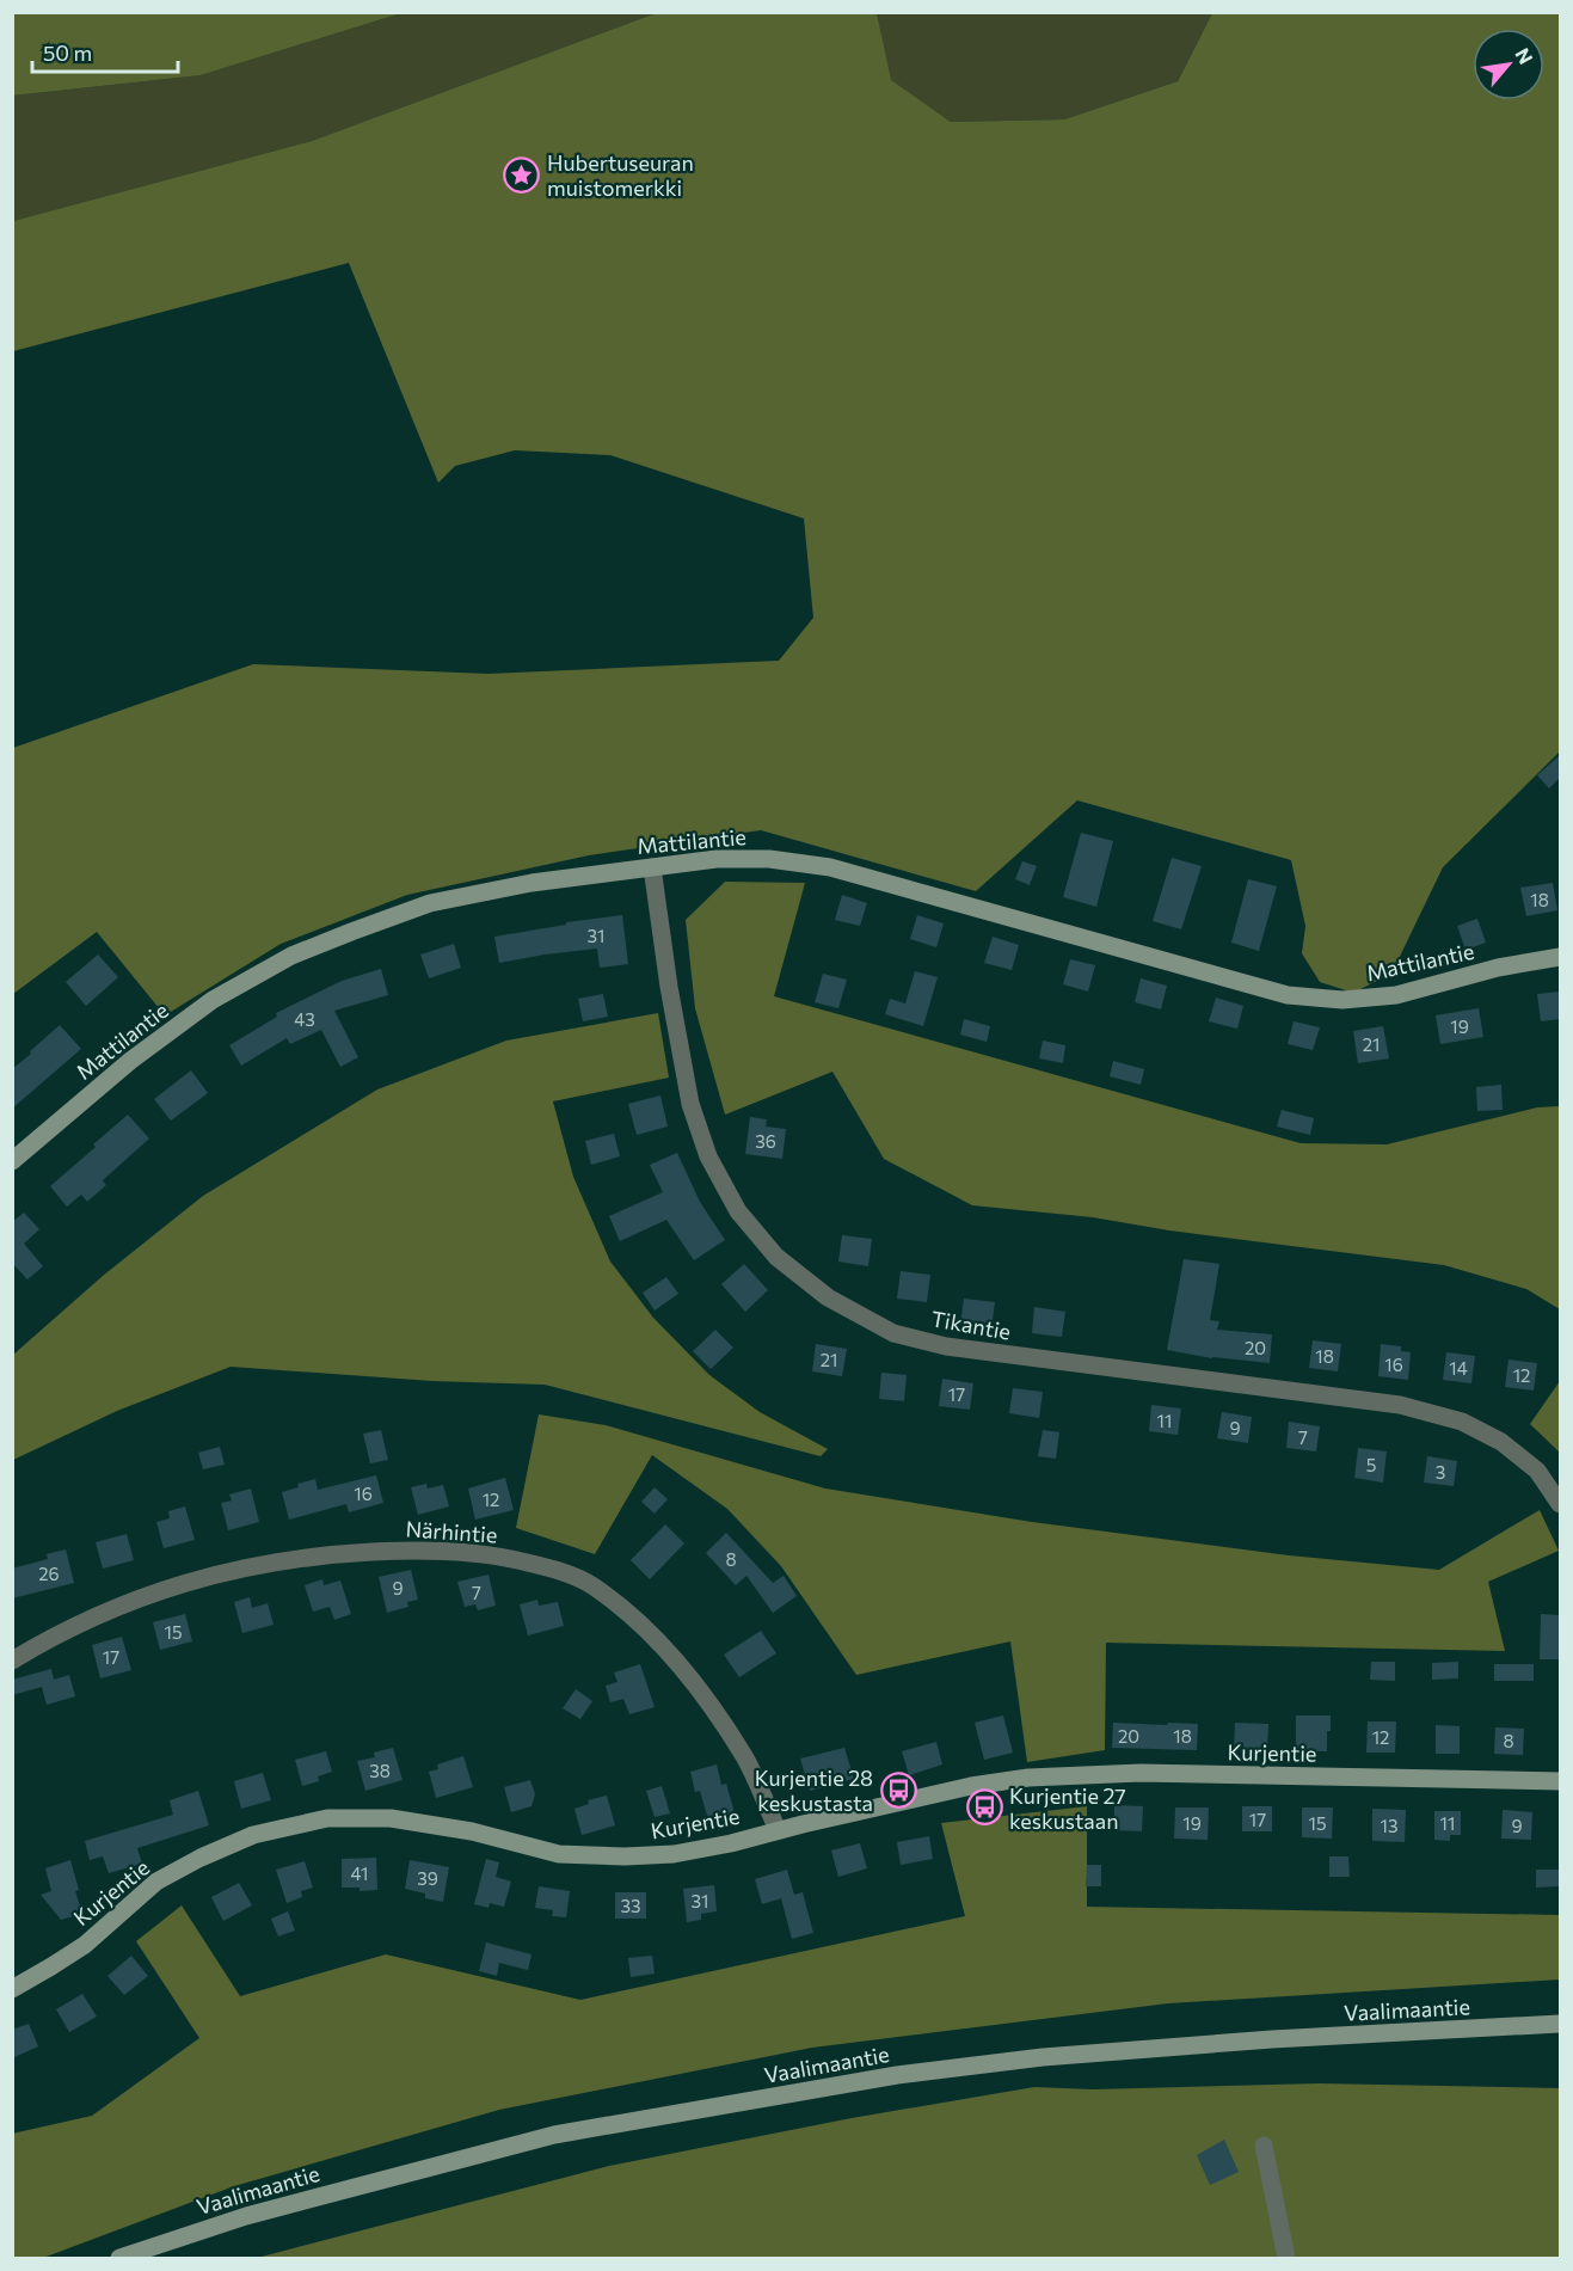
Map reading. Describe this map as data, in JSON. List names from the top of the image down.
{
  "streets": {
    "street": [
      "Mattilantie",
      "Tikantie",
      "Närhintie",
      "Kurjentie",
      "Vaalimaantie"
    ]
  },
  "crossings": [
    ["Mattilantie", "Tikantie"],
    ["Närhintie", "Kurjentie"]
  ],
  "places": {
    "place": ["Hubertuseuran muistomerkki"],
    "bus stop": ["Kurjentie 28 keskustasta", "Kurjentie 27 keskustaan"]
  },
  "house_numbers": [
    "18",
    "31",
    "43",
    "19",
    "21",
    "36",
    "20",
    "18",
    "21",
    "16",
    "14",
    "12",
    "17",
    "11",
    "9",
    "7",
    "5",
    "3",
    "16",
    "12",
    "8",
    "26",
    "9",
    "7",
    "15",
    "17",
    "20",
    "18",
    "12",
    "8",
    "38",
    "17",
    "19",
    "15",
    "11",
    "13",
    "9",
    "41",
    "39",
    "31",
    "33"
  ],
  "scale_bar": "50 m",
  "north": "top right"
}
